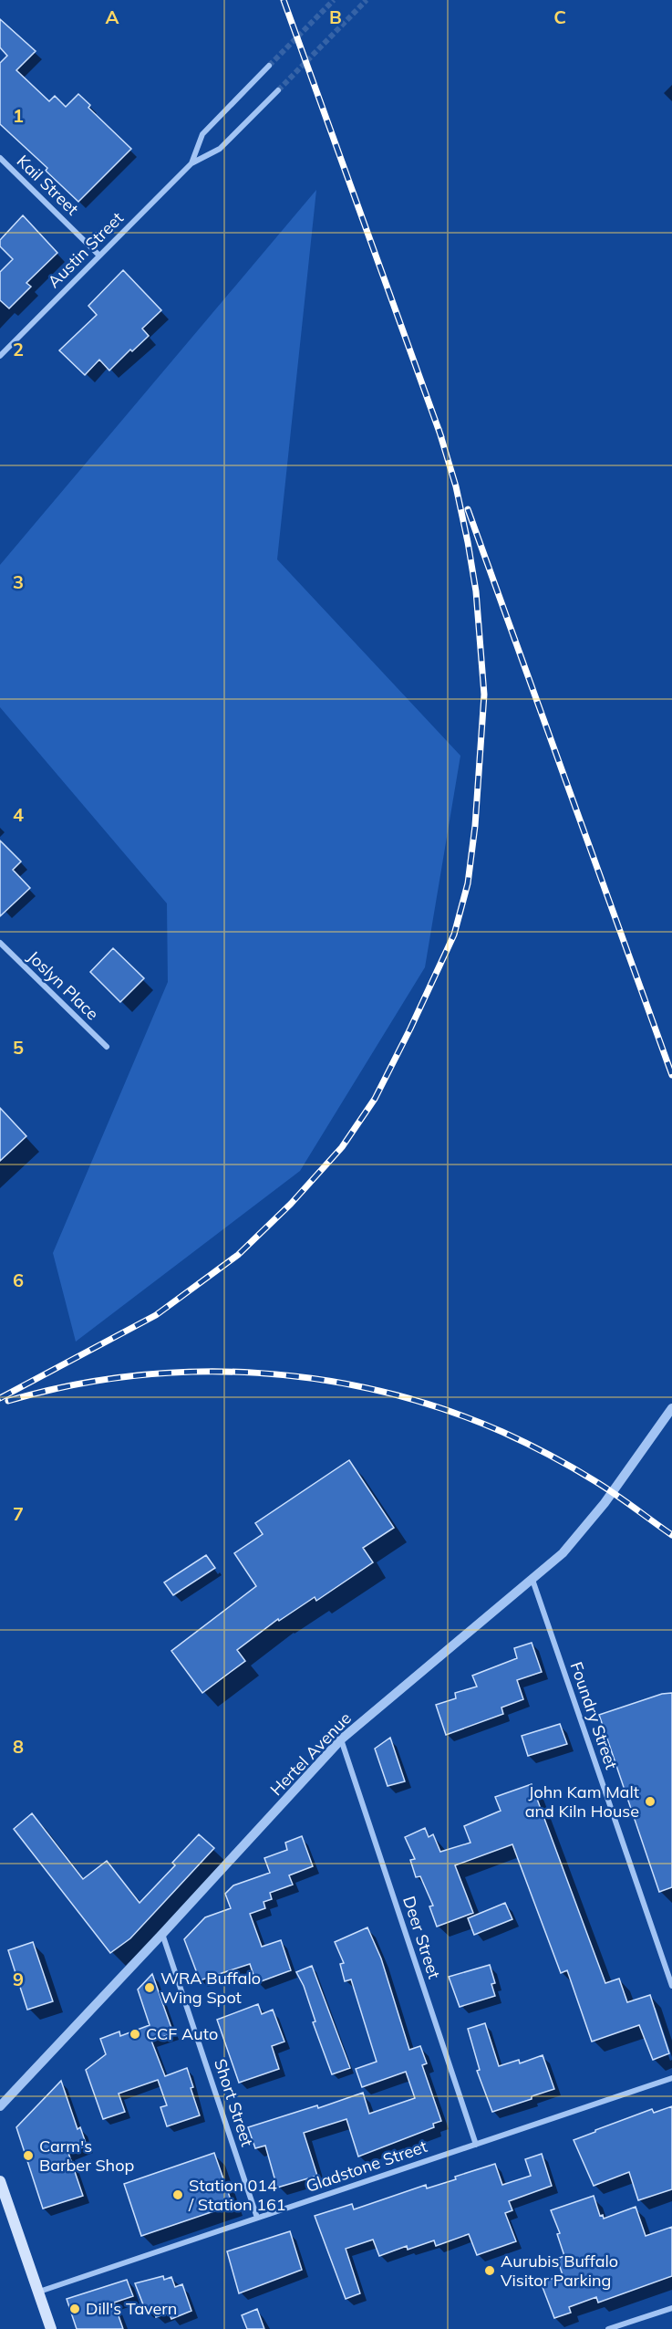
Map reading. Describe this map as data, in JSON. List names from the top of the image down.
{
  "streets": {
    "street": [
      "Kail Street",
      "Austin Street",
      "Joslyn Place",
      "Foundry Street",
      "Hertel Avenue",
      "Deer Street",
      "Short Street",
      "Gladstone Street"
    ]
  },
  "crossings": [
    ["Kail Street", "Austin Street"],
    ["Foundry Street", "Hertel Avenue"],
    ["Hertel Avenue", "Deer Street"],
    ["Hertel Avenue", "Short Street"],
    ["Deer Street", "Gladstone Street"],
    ["Short Street", "Gladstone Street"]
  ],
  "places": [
    "John Kam Malt and Kiln House",
    "WRA Buffalo Wing Spot",
    "CCF Auto",
    "Carm's Barber Shop",
    "Station 014 / Station 161",
    "Aurubis Buffalo Visitor Parking",
    "Dill's Tavern"
  ],
  "grid": {
    "columns": ["A", "B", "C"],
    "rows": [
      "1",
      "2",
      "3",
      "4",
      "5",
      "6",
      "7",
      "8",
      "9"
    ]
  }
}
